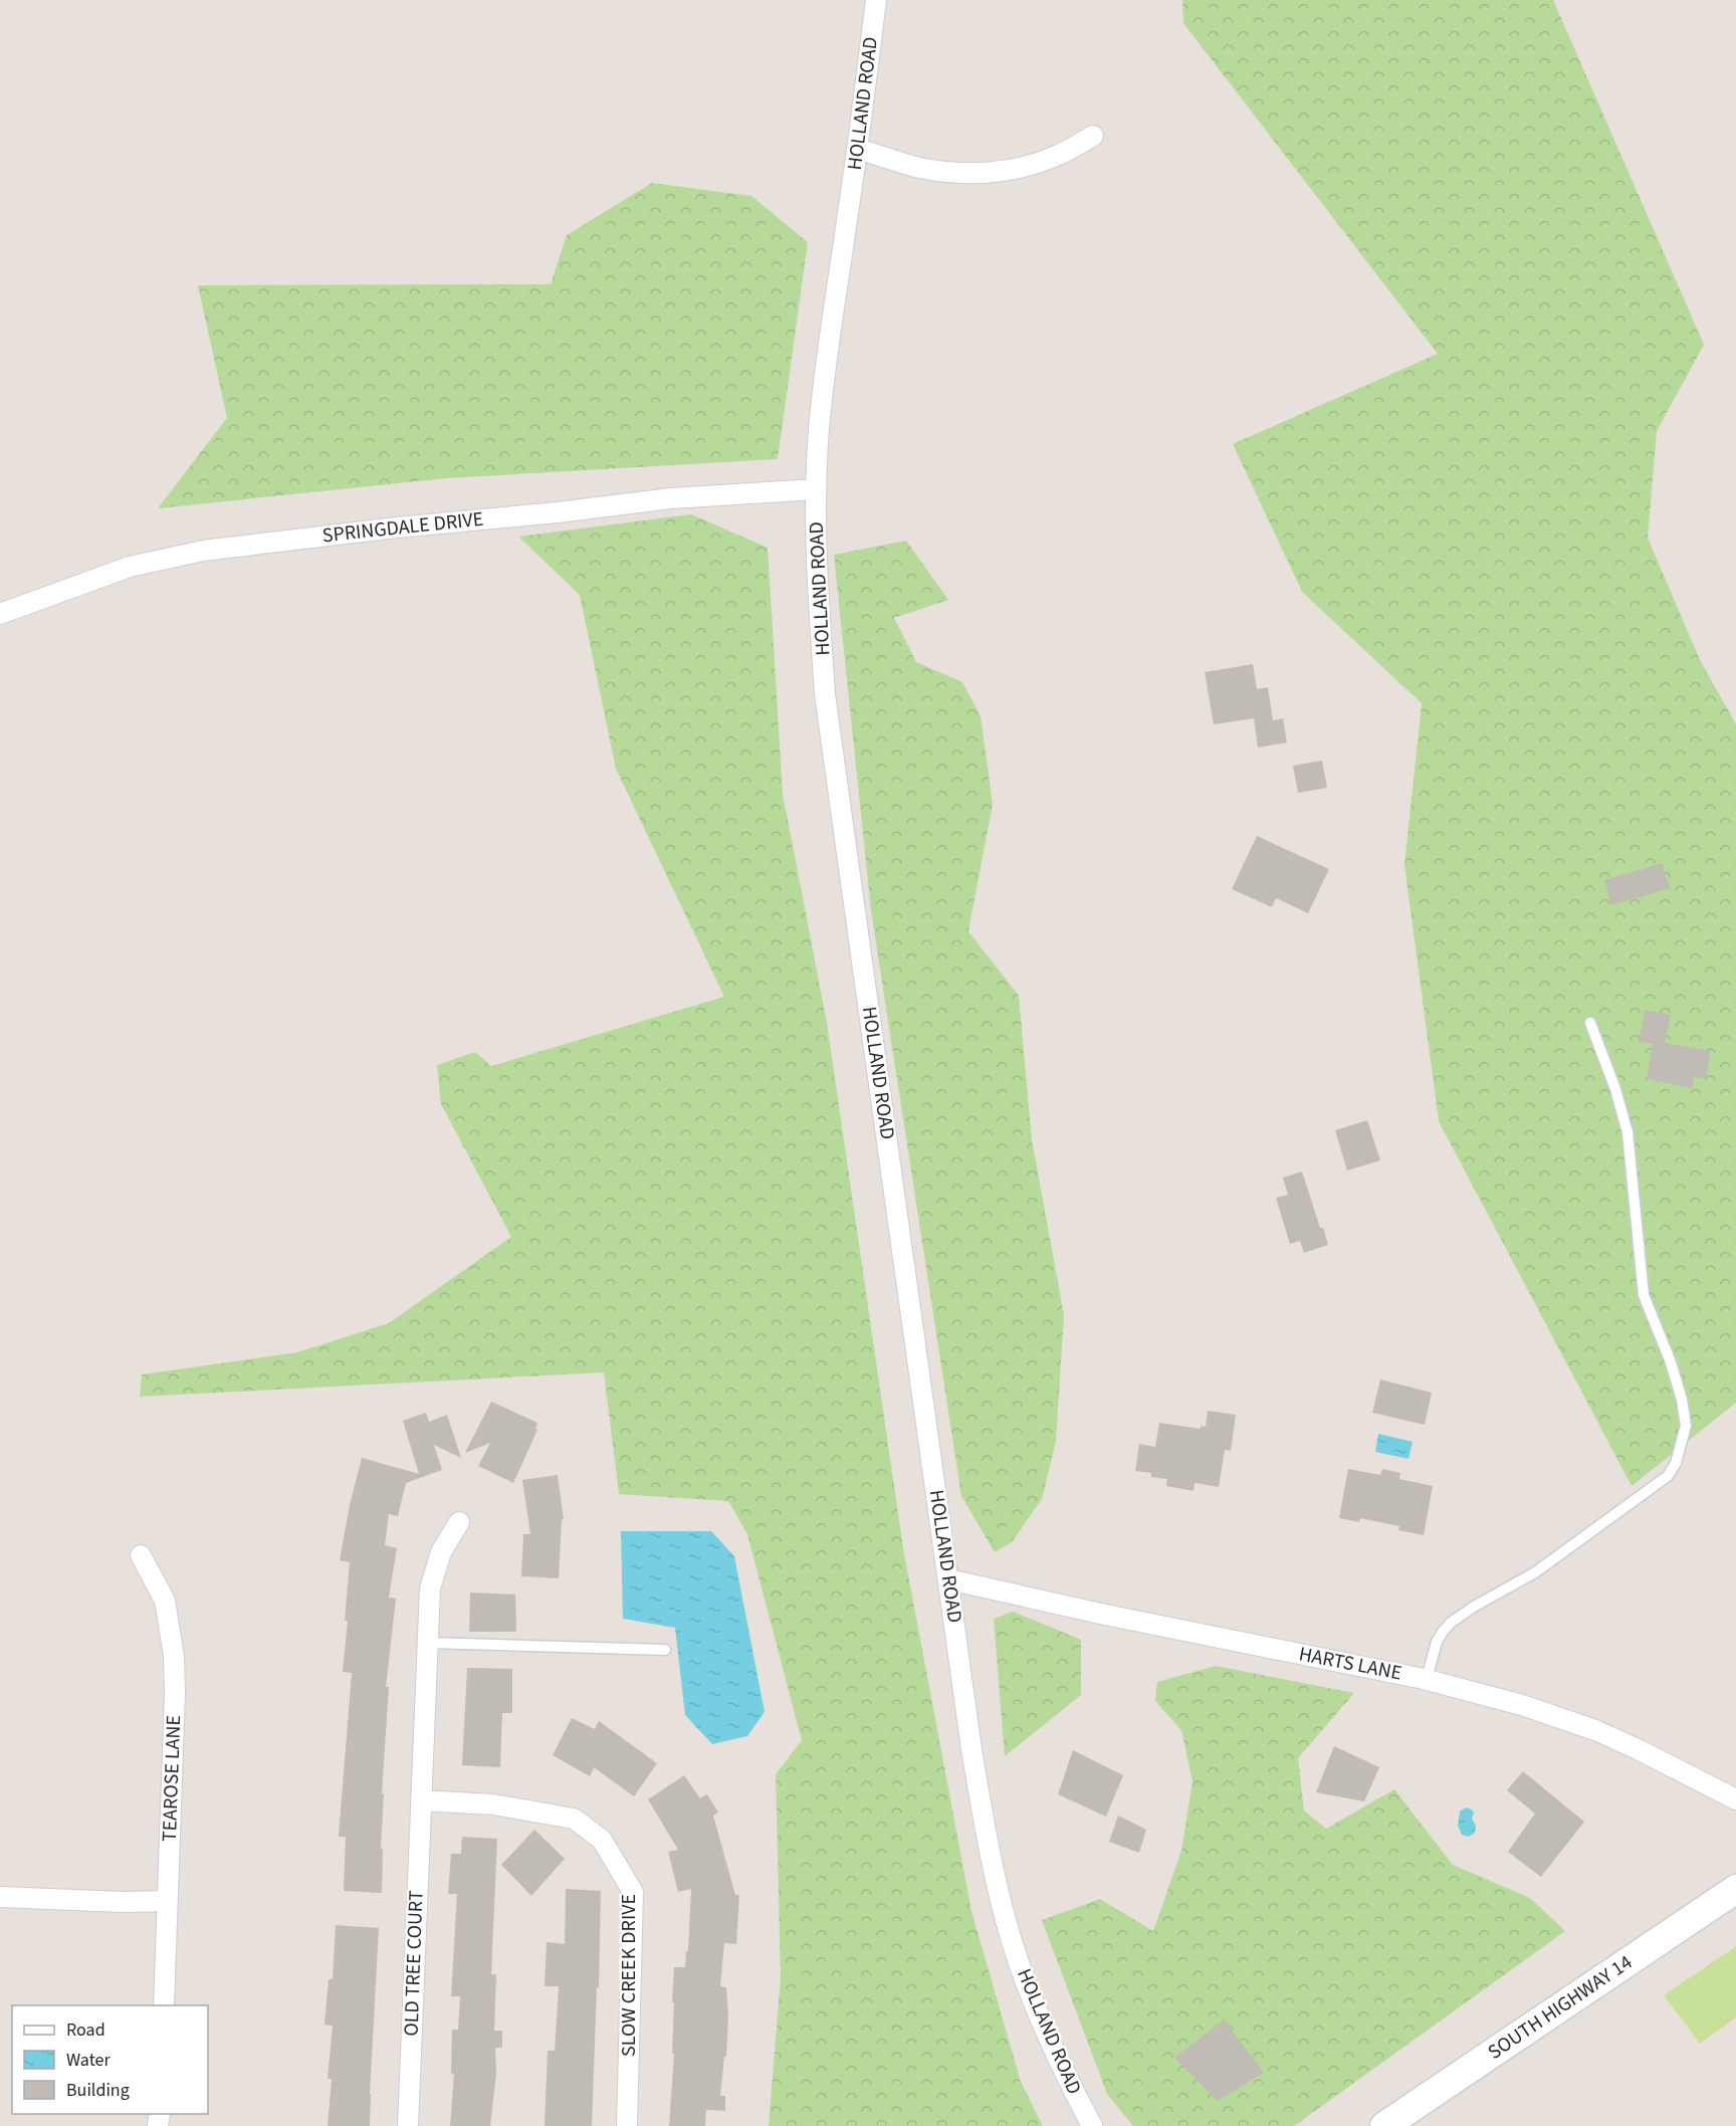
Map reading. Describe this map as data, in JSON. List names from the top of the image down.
{
  "streets": {
    "main road": ["SOUTH HIGHWAY 14"],
    "street": [
      "HOLLAND ROAD",
      "SPRINGDALE DRIVE",
      "HARTS LANE",
      "TEAROSE LANE",
      "OLD TREE COURT",
      "SLOW CREEK DRIVE"
    ]
  },
  "crossings": [
    ["HOLLAND ROAD", "SPRINGDALE DRIVE"],
    ["HOLLAND ROAD", "HARTS LANE"],
    ["OLD TREE COURT", "SLOW CREEK DRIVE"]
  ],
  "legend": ["Road", "Water", "Building"]
}
